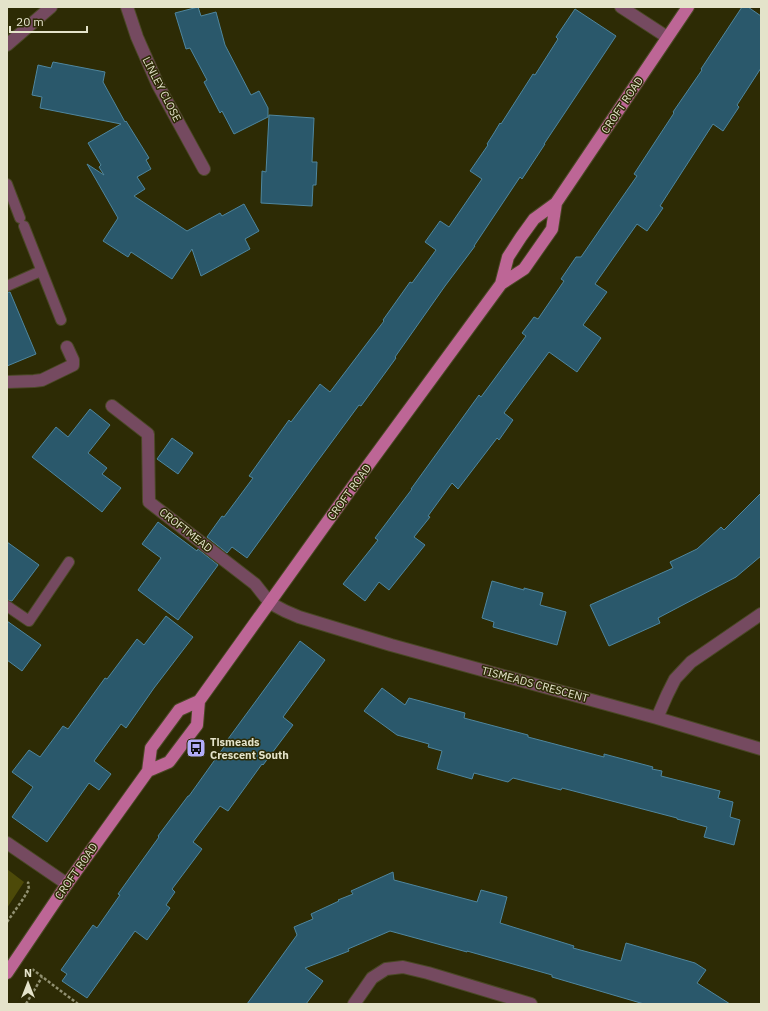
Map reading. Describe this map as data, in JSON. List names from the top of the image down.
{
  "streets": {
    "main road": ["CROFT ROAD"],
    "street": ["LINLEY CLOSE", "CROFTMEAD", "TISMEADS CRESCENT"]
  },
  "crossings": [
    ["CROFT ROAD", "CROFTMEAD"],
    ["CROFT ROAD", "TISMEADS CRESCENT"],
    ["CROFTMEAD", "TISMEADS CRESCENT"]
  ],
  "places": {
    "bus stop": ["Tismeads Crescent South"]
  },
  "scale_bar": "20 m",
  "north": "top"
}
